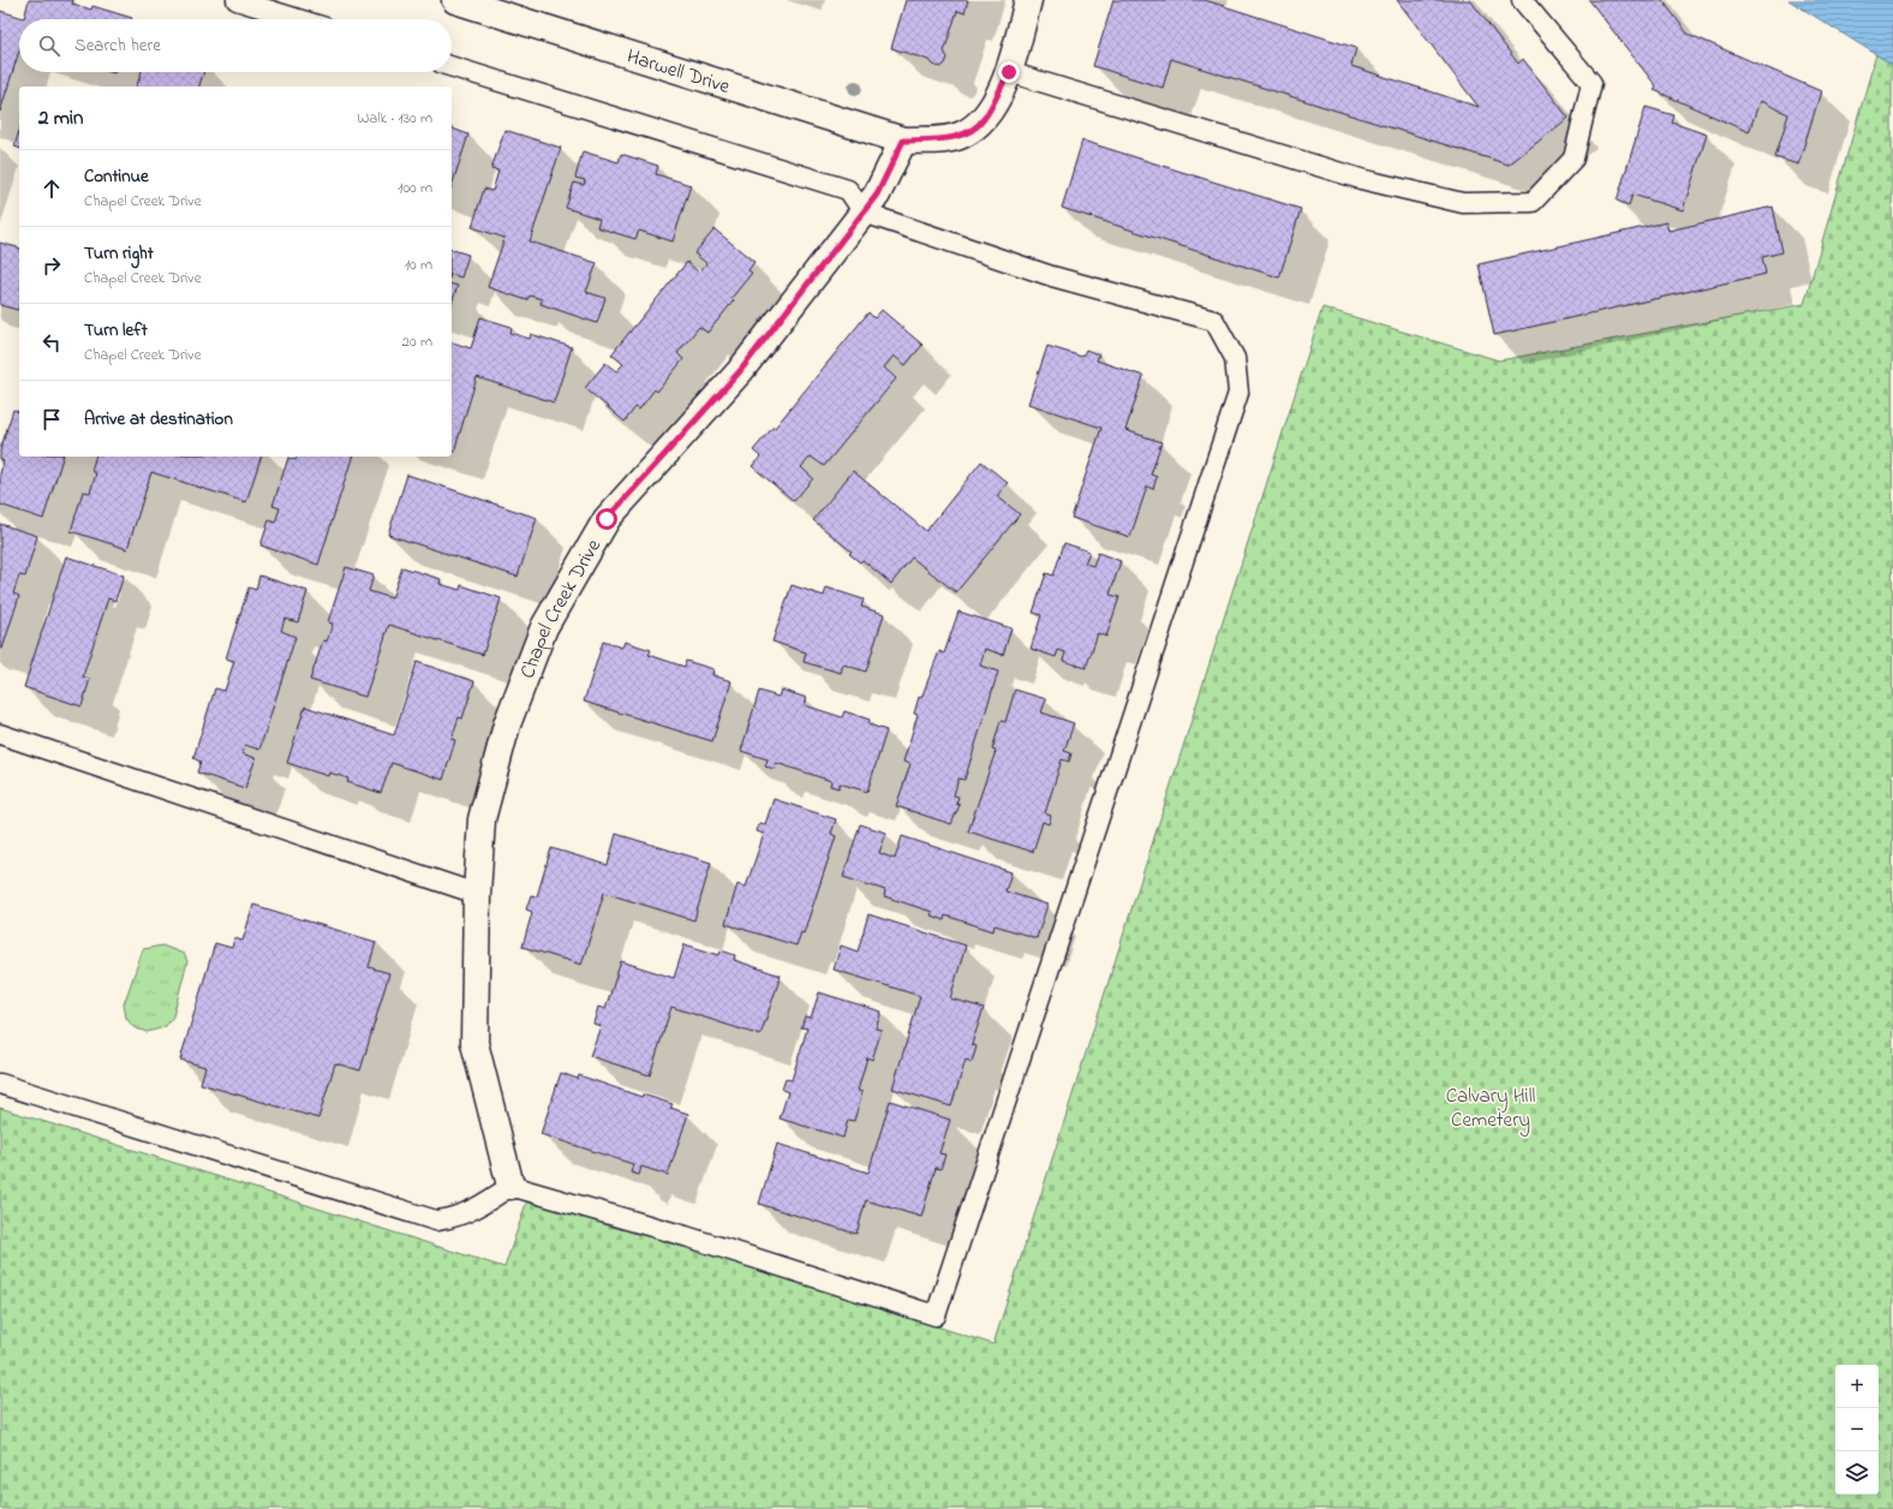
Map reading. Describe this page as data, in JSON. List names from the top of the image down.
{
  "streets": {
    "street": ["Harwell Drive", "Chapel Creek Drive"]
  },
  "crossings": [
    ["Harwell Drive", "Chapel Creek Drive"]
  ],
  "parks": ["Calvary Hill Cemetery"],
  "page": {
    "search": "Search here",
    "heading": ["2 min", "Walk · 130 m"],
    "list": [
      ["Continue", "Chapel Creek Drive", "100 m"],
      ["Turn right", "Chapel Creek Drive", "10 m"],
      ["Turn left", "Chapel Creek Drive", "20 m"],
      "Arrive at destination"
    ],
    "map_buttons": ["+", "−"]
  }
}
